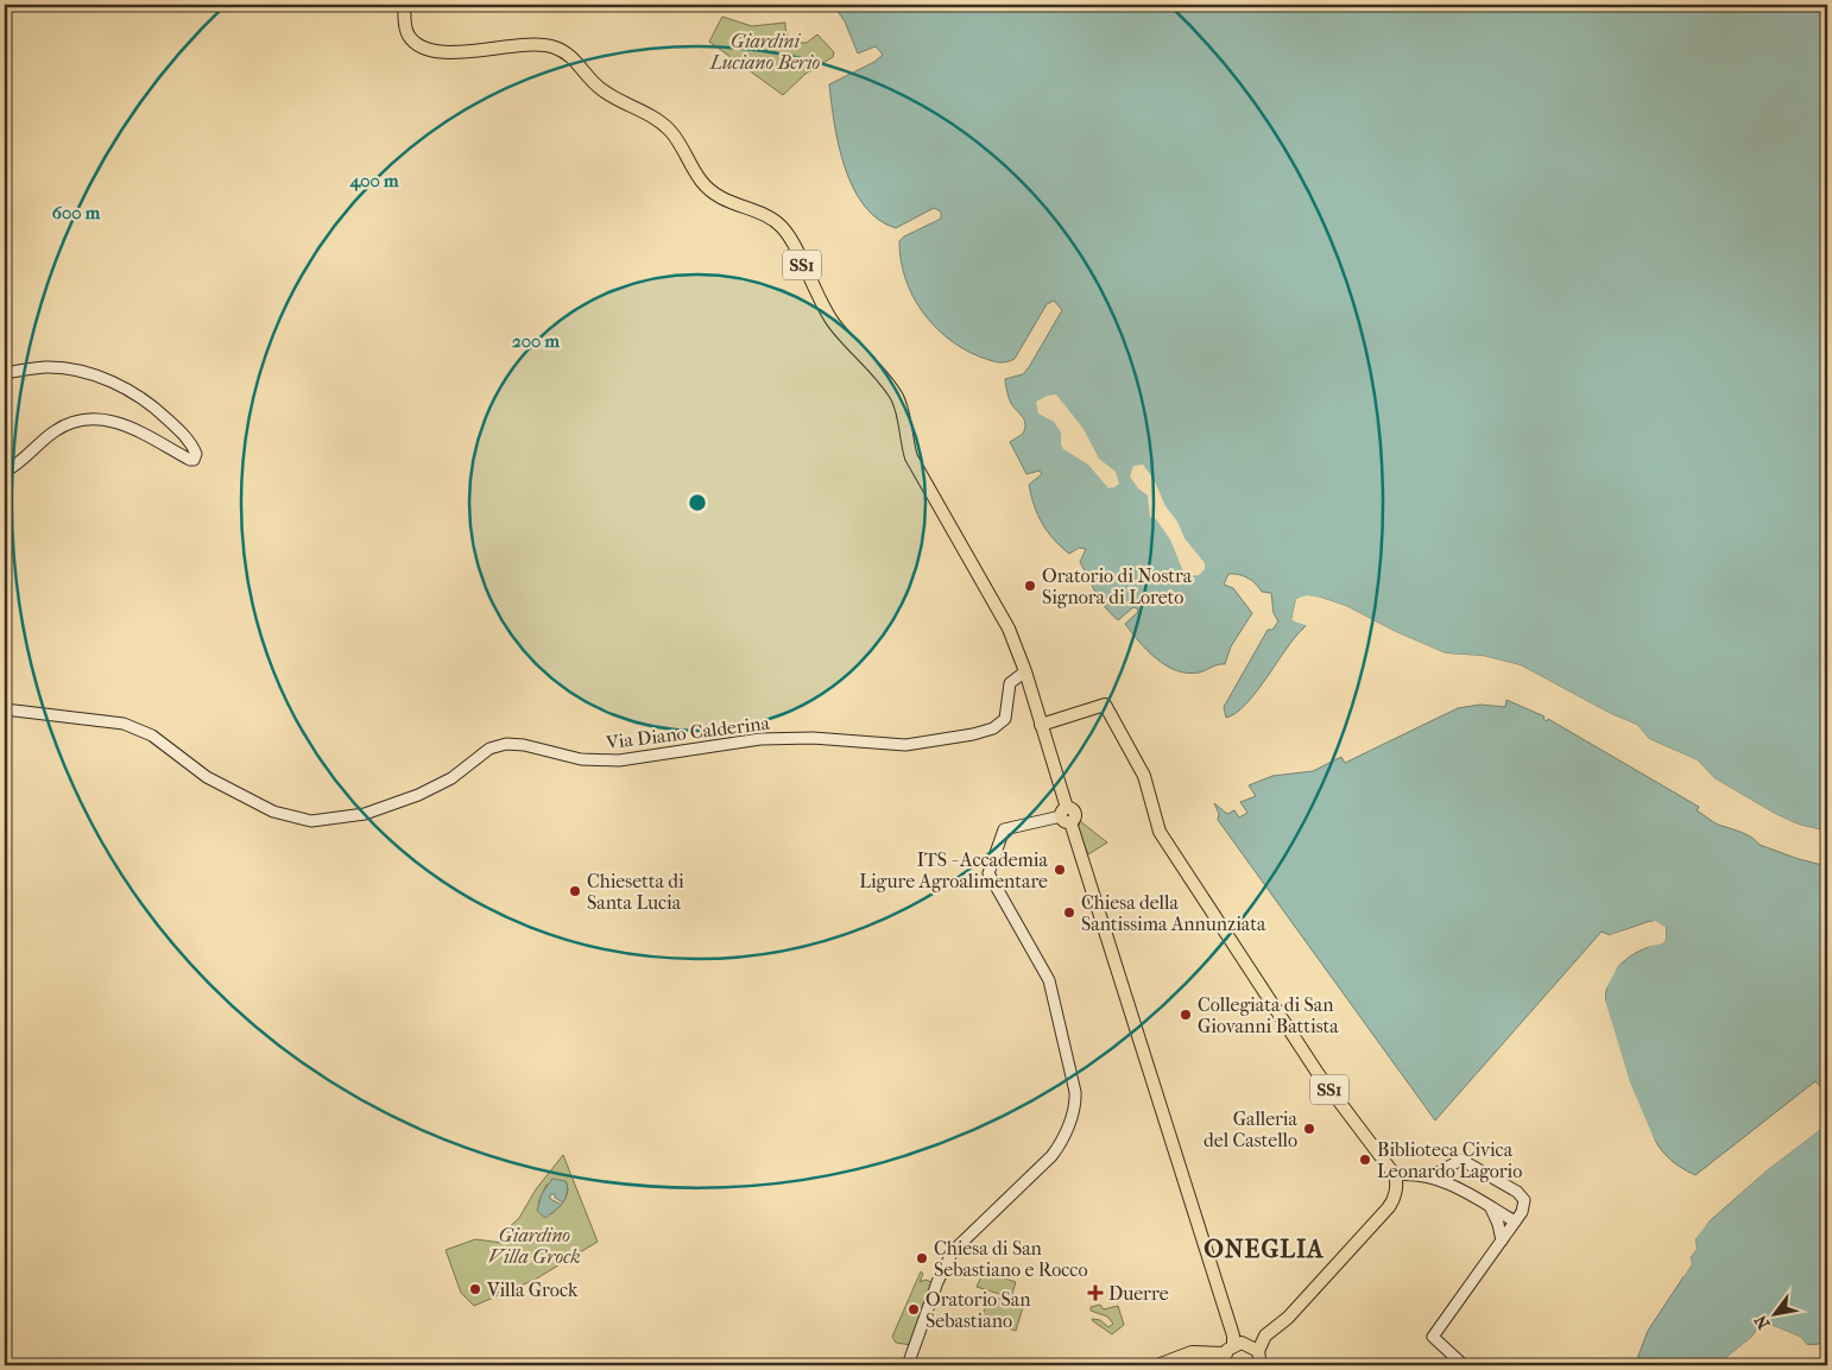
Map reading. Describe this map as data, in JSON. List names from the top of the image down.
{
  "streets": {
    "main road": ["SS1", "Via Diano Calderina"]
  },
  "crossings": [
    ["SS1", "Via Diano Calderina"]
  ],
  "districts": ["ONEGLIA"],
  "parks": ["Giardini Luciano Berio", "Giardino Villa Grock"],
  "places": {
    "other": [
      "Oratorio di Nostra Signora di Loreto",
      "ITS - Accademia Ligure Agroalimentare",
      "Chiesetta di Santa Lucia",
      "Chiesa della Santissima Annunziata",
      "Collegiata di San Giovanni Battista",
      "Galleria del Castello",
      "Biblioteca Civica Leonardo Lagorio",
      "Chiesa di San Sebastiano e Rocco",
      "Villa Grock",
      "Oratorio San Sebastiano"
    ],
    "health": ["Duerre"]
  },
  "north": "bottom left",
  "rings": ["400 m", "600 m", "200 m"]
}
